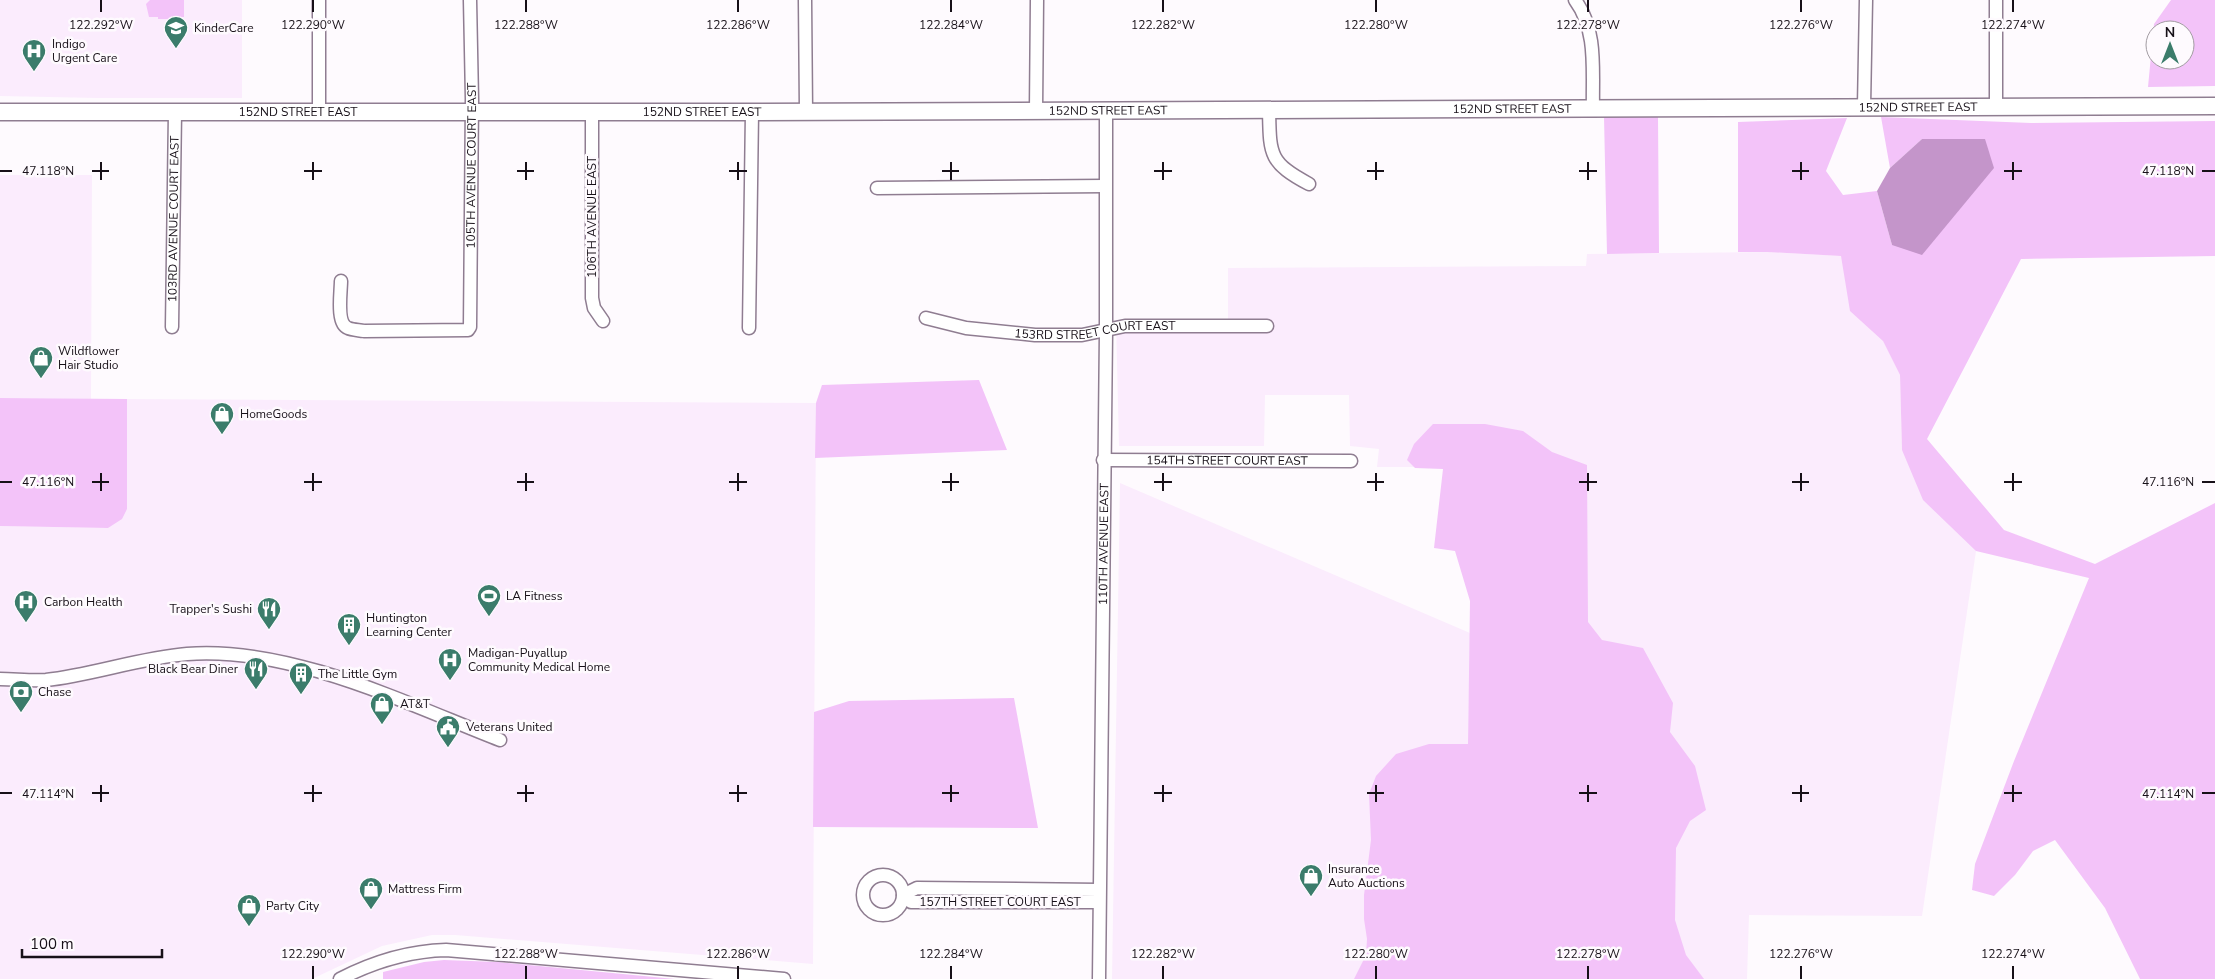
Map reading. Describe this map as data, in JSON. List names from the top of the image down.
{
  "streets": {
    "main road": ["152ND STREET EAST"],
    "street": [
      "105TH AVENUE COURT EAST",
      "106TH AVENUE EAST",
      "103RD AVENUE COURT EAST",
      "153RD STREET COURT EAST",
      "154TH STREET COURT EAST",
      "110TH AVENUE EAST",
      "157TH STREET COURT EAST"
    ]
  },
  "crossings": [
    ["152ND STREET EAST", "105TH AVENUE COURT EAST"],
    ["152ND STREET EAST", "106TH AVENUE EAST"],
    ["152ND STREET EAST", "103RD AVENUE COURT EAST"],
    ["152ND STREET EAST", "110TH AVENUE EAST"],
    ["153RD STREET COURT EAST", "110TH AVENUE EAST"],
    ["154TH STREET COURT EAST", "110TH AVENUE EAST"],
    ["110TH AVENUE EAST", "157TH STREET COURT EAST"]
  ],
  "places": {
    "school or university": ["KinderCare"],
    "hospital": ["Indigo Urgent Care", "Carbon Health", "Madigan-Puyallup Community Medical Home"],
    "shop": [
      "Wildflower Hair Studio",
      "HomeGoods",
      "AT&T",
      "Insurance Auto Auctions",
      "Mattress Firm",
      "Party City"
    ],
    "sports": ["LA Fitness"],
    "restaurant": ["Trapper's Sushi", "Black Bear Diner"],
    "building": ["Huntington Learning Center", "The Little Gym"],
    "bank": ["Chase"],
    "public building": ["Veterans United"]
  },
  "scale_bar": "100 m",
  "north": "top",
  "coordinates": [
    "122.292°W",
    "122.290°W",
    "122.288°W",
    "122.286°W",
    "122.284°W",
    "122.282°W",
    "122.280°W",
    "122.278°W",
    "122.276°W",
    "122.274°W",
    "47.118°N",
    "47.116°N",
    "47.114°N"
  ]
}
